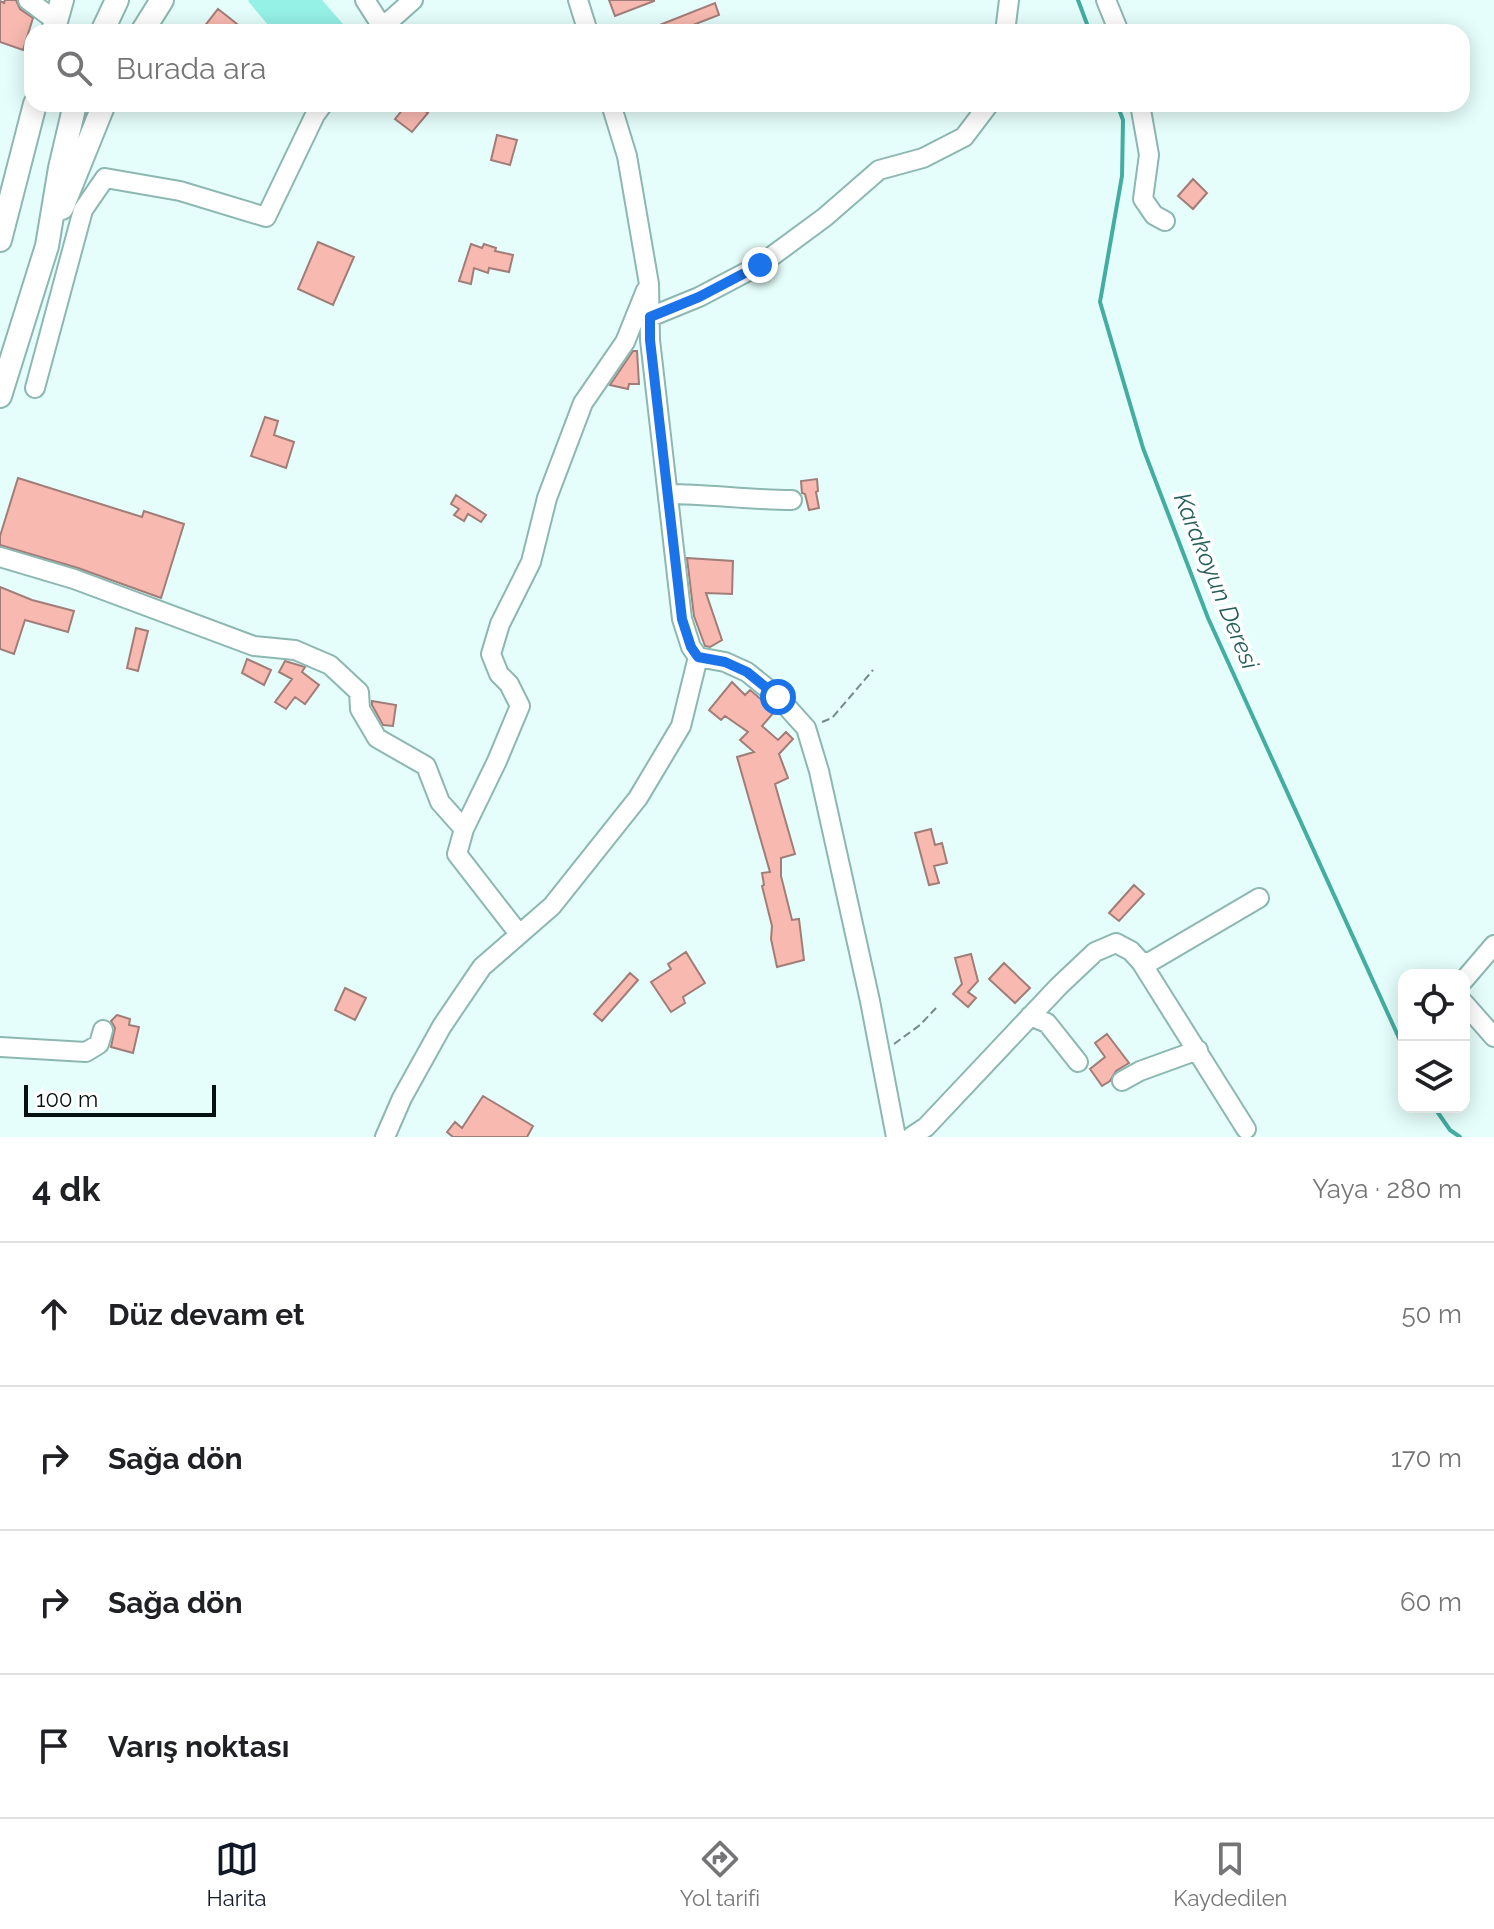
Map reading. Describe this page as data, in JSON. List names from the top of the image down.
{
  "water": ["Karakoyun Deresi"],
  "scale_bar": "100 m",
  "page": {
    "search": "Burada ara",
    "scale": "100 m",
    "heading": ["4 dk", "Yaya · 280 m"],
    "list": [
      ["Düz devam et", "50 m"],
      ["Sağa dön", "170 m"],
      ["Sağa dön", "60 m"],
      "Varış noktası"
    ],
    "nav": ["Harita", "Yol tarifi", "Kaydedilen"]
  }
}
